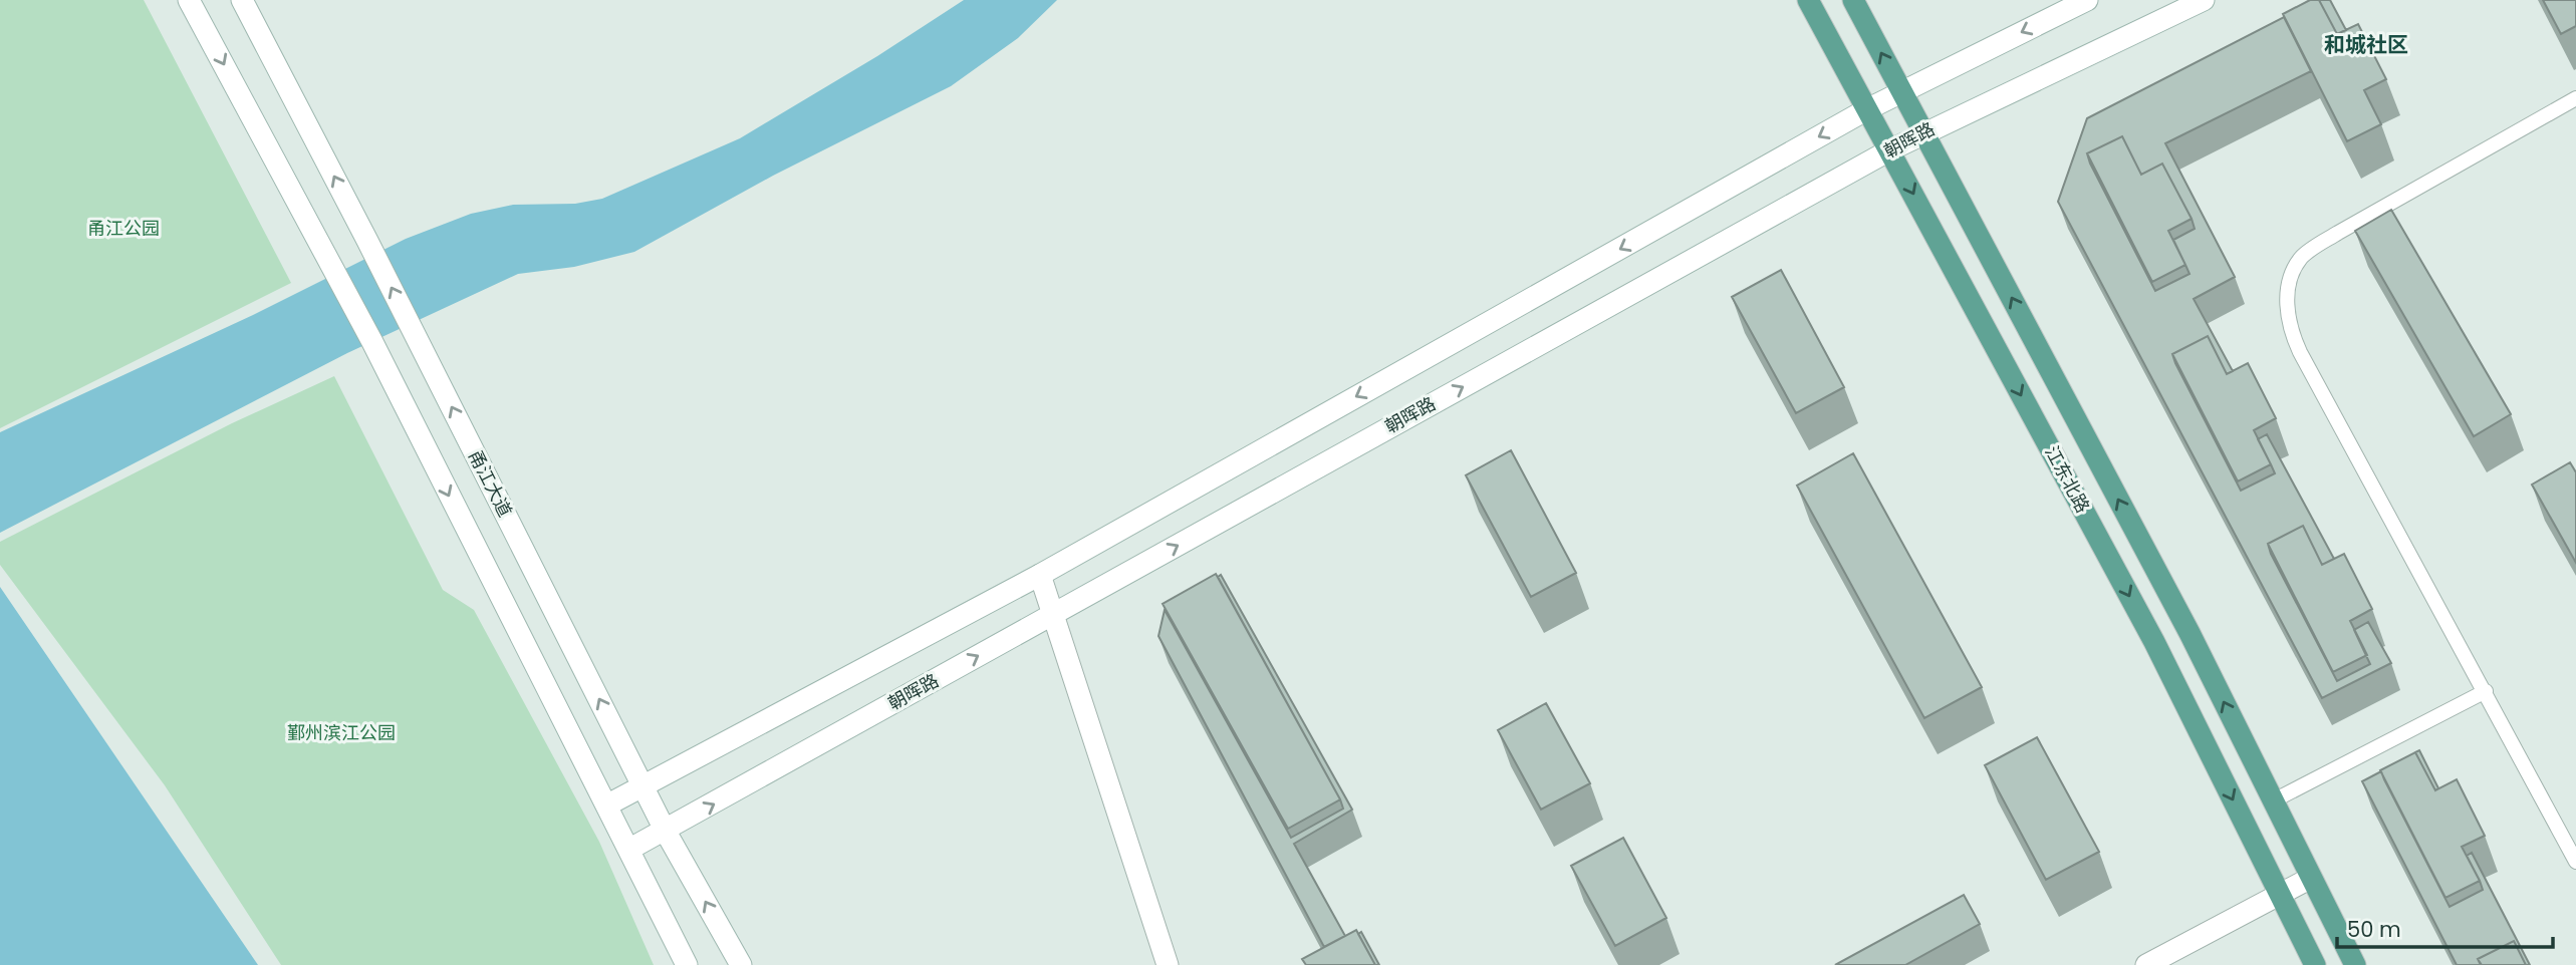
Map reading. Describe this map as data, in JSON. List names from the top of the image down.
{
  "streets": {
    "main road": ["朝晖路", "江东北路", "甬江大道"]
  },
  "crossings": [
    ["朝晖路", "江东北路"],
    ["朝晖路", "甬江大道"]
  ],
  "districts": ["和城社区"],
  "parks": ["甬江公园", "鄞州滨江公园"],
  "scale_bar": "50 m"
}
